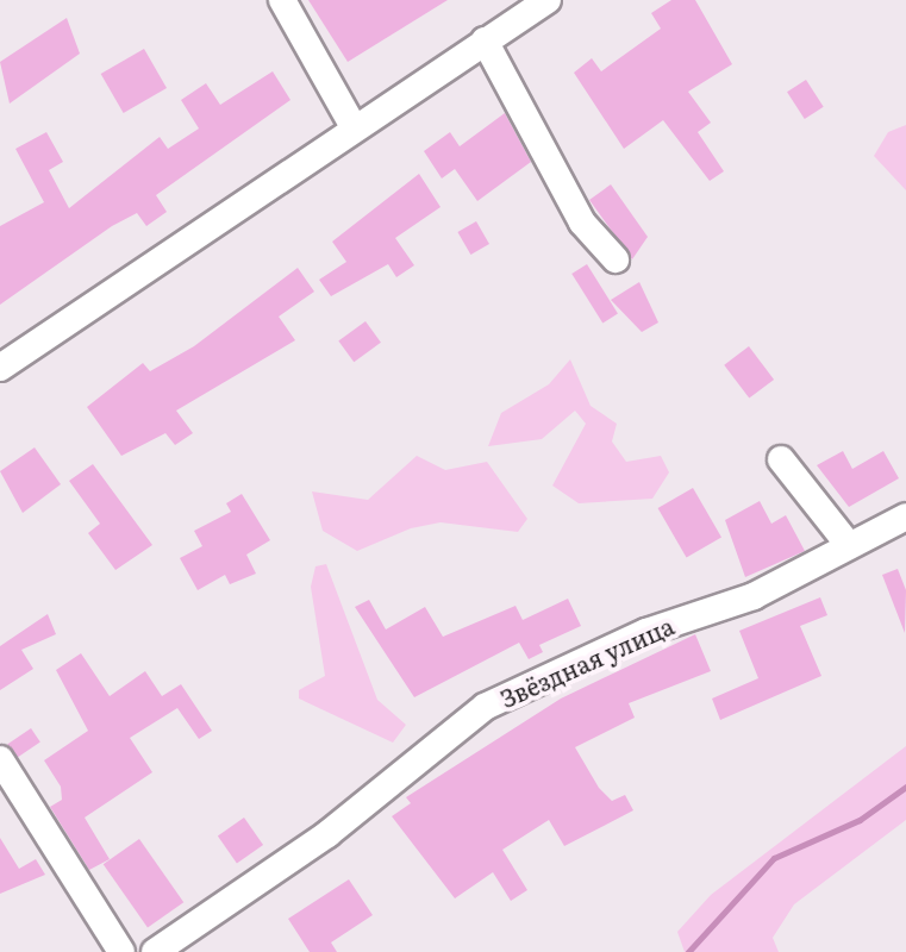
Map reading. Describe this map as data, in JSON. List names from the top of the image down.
{
  "streets": {
    "street": ["Звёздная улица"]
  }
}
